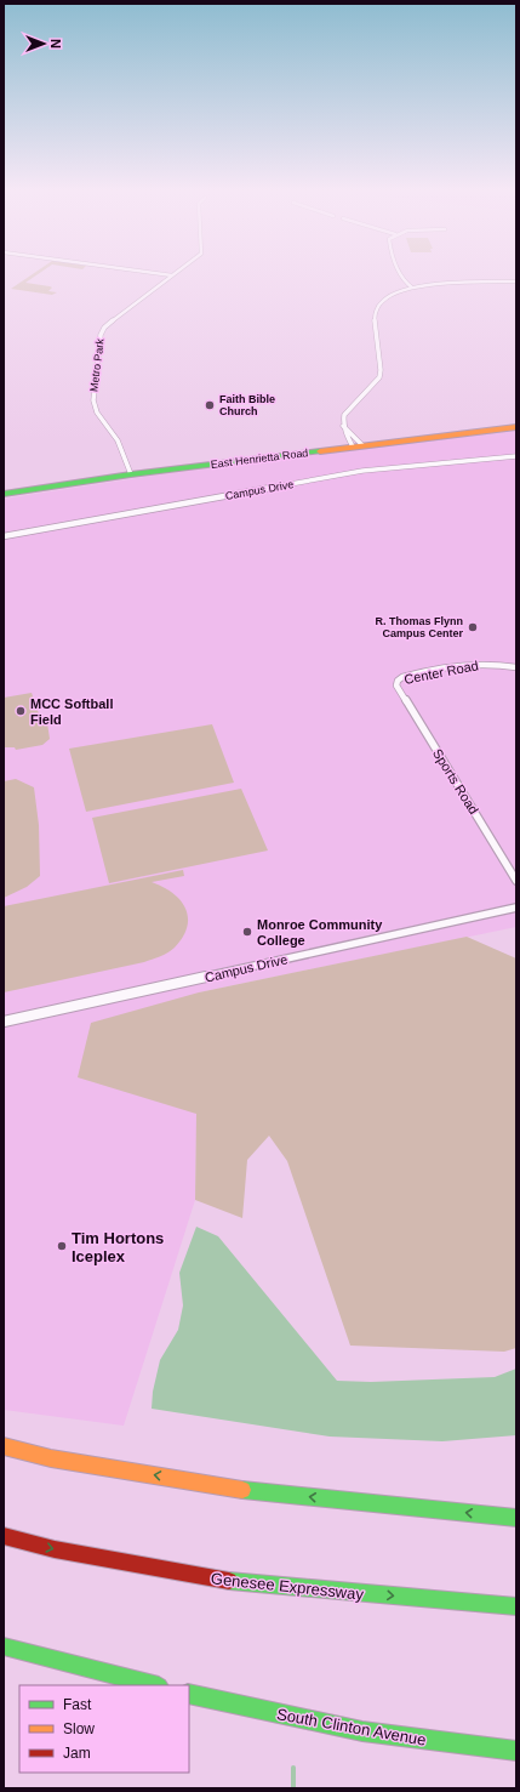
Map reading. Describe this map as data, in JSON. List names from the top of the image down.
{
  "streets": {
    "main road": ["East Henrietta Road", "Genesee Expressway", "South Clinton Avenue"],
    "street": [
      "Metro Park",
      "Campus Drive",
      "Center Road",
      "Sports Road"
    ]
  },
  "crossings": [
    ["Metro Park", "East Henrietta Road"],
    ["Center Road", "Sports Road"]
  ],
  "places": [
    "Faith Bible Church",
    "R. Thomas Flynn Campus Center",
    "MCC Softball Field",
    "Monroe Community College",
    "Tim Hortons Iceplex"
  ],
  "legend": ["Fast", "Slow", "Jam"],
  "north": "right"
}
